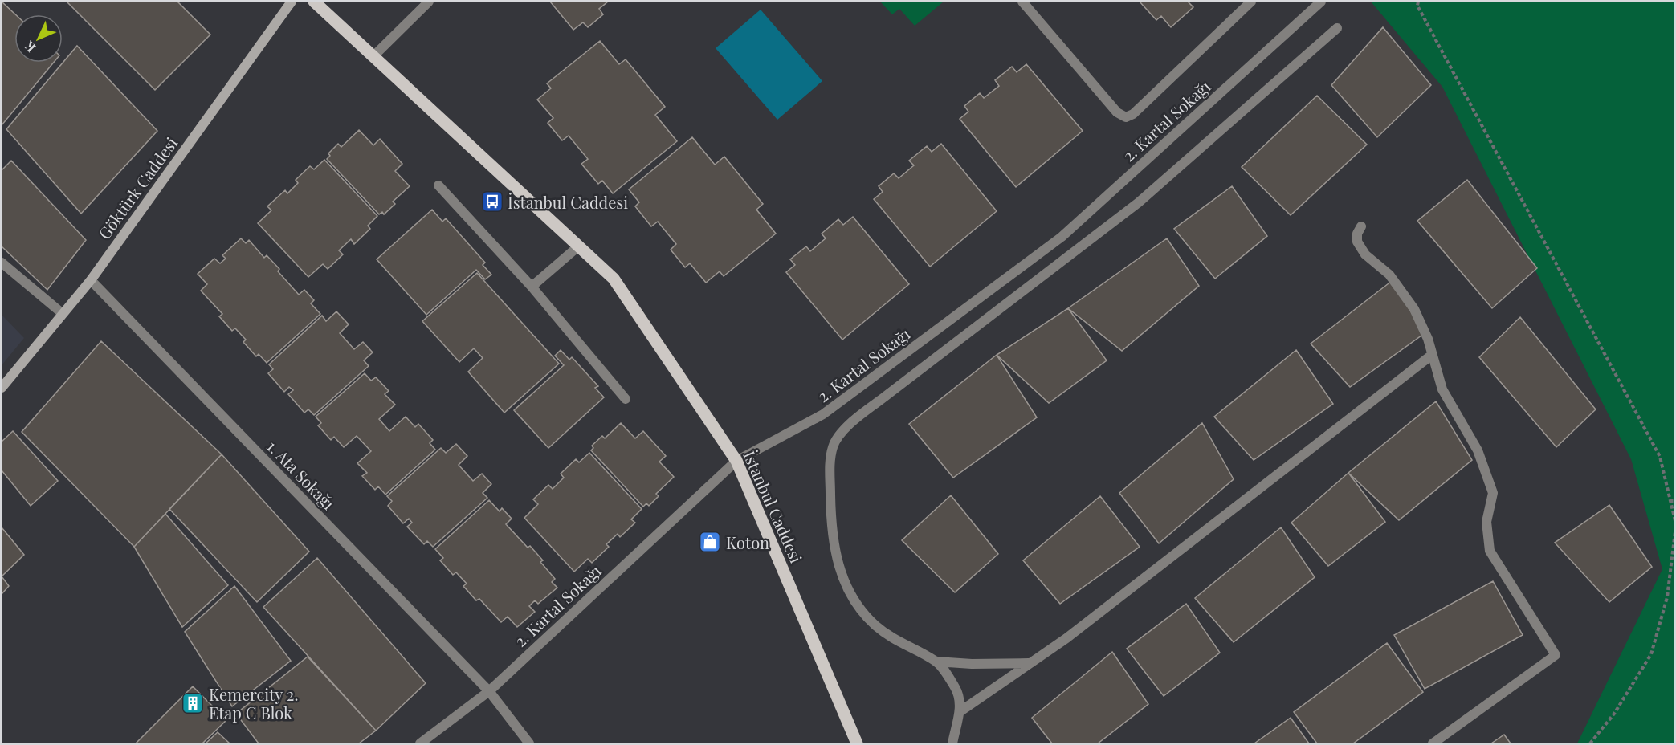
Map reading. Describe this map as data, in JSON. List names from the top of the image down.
{
  "streets": {
    "main road": ["Göktürk Caddesi", "İstanbul Caddesi"],
    "street": ["2. Kartal Sokağı", "1. Ata Sokağı"]
  },
  "crossings": [
    ["2. Kartal Sokağı", "1. Ata Sokağı"],
    ["2. Kartal Sokağı", "İstanbul Caddesi"],
    ["Göktürk Caddesi", "1. Ata Sokağı"]
  ],
  "places": {
    "bus stop": ["İstanbul Caddesi"],
    "shop": ["Koton"],
    "building": ["Kemercity 2. Etap C Blok"]
  },
  "north": "bottom left"
}
